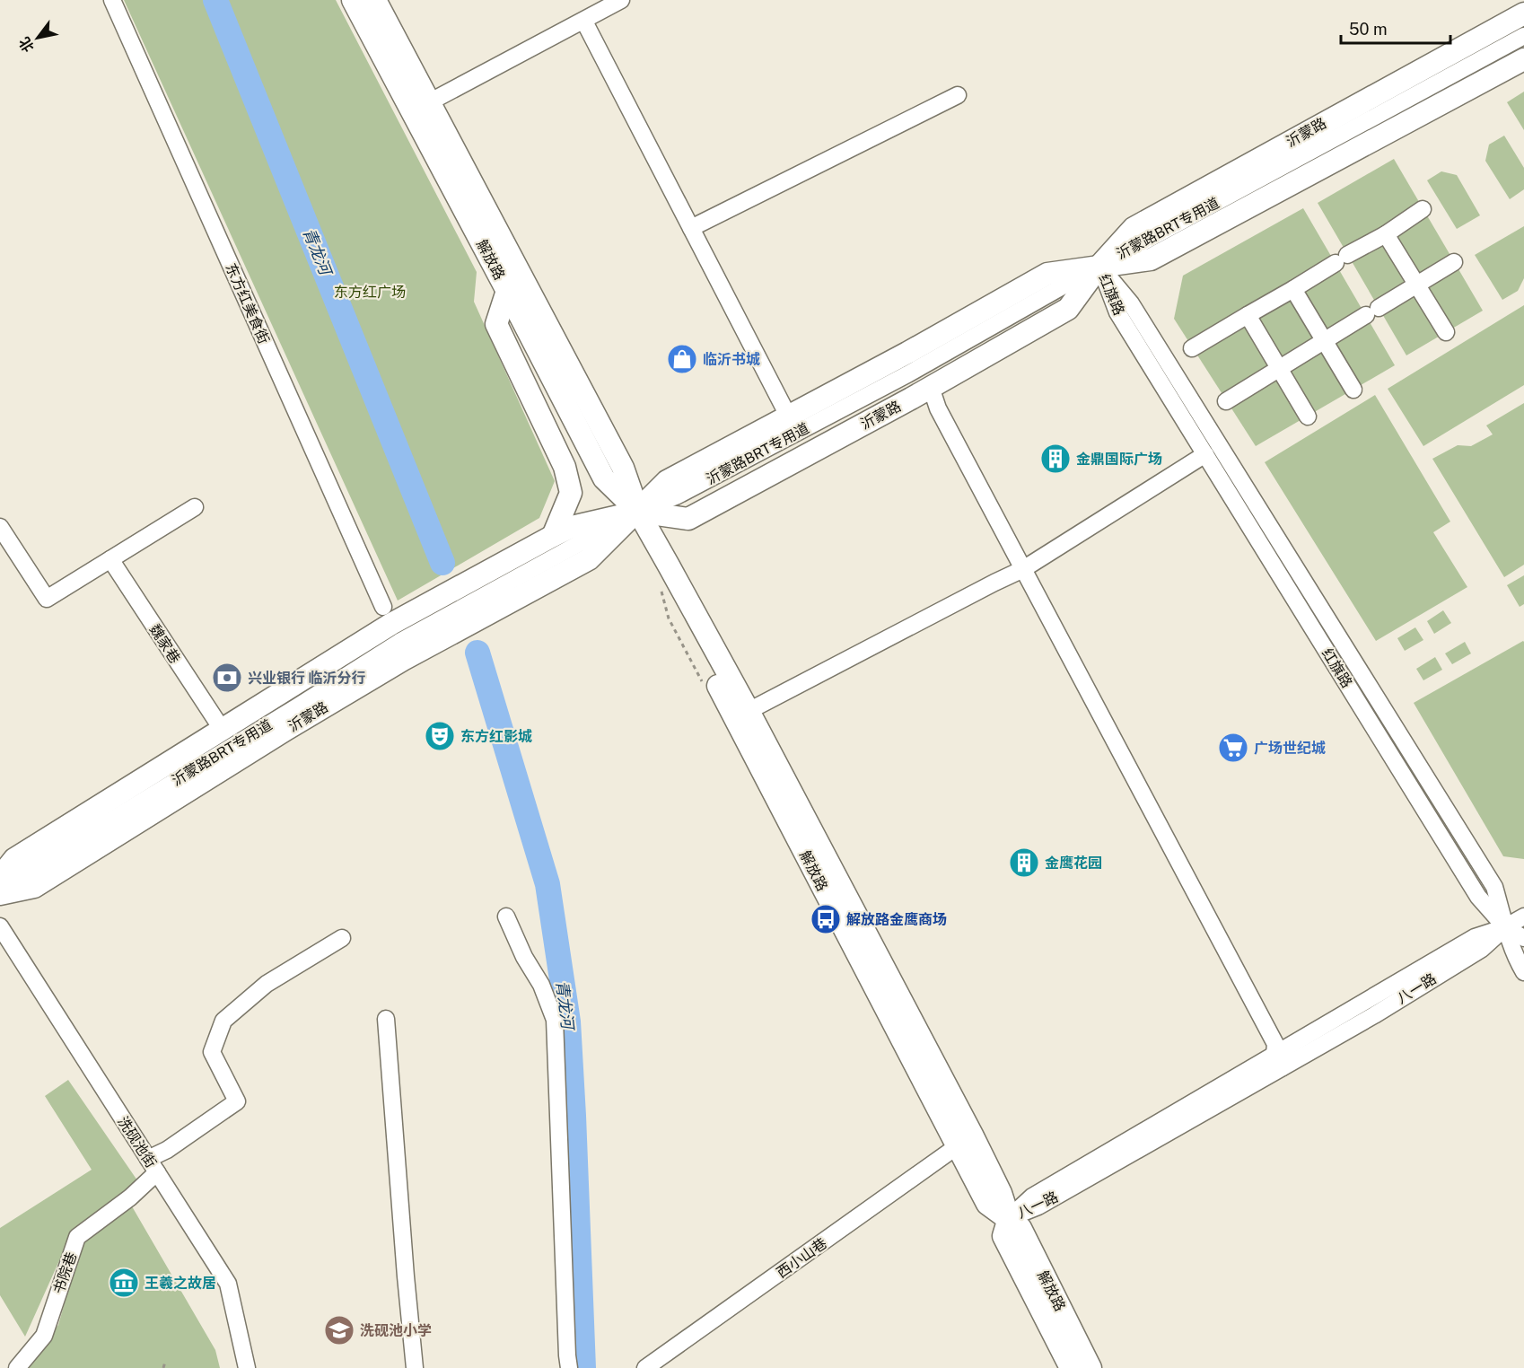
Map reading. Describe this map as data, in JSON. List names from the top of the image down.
{
  "streets": {
    "main road": ["沂蒙路", "解放路"],
    "street": [
      "沂蒙路BRT专用道",
      "红旗路",
      "东方红美食街",
      "魏家巷",
      "八一路",
      "洗砚池街",
      "西小山巷",
      "书院巷"
    ]
  },
  "crossings": [
    ["沂蒙路", "沂蒙路BRT专用道"],
    ["沂蒙路", "解放路"],
    ["沂蒙路", "红旗路"],
    ["沂蒙路", "魏家巷"],
    ["沂蒙路BRT专用道", "解放路"],
    ["沂蒙路BRT专用道", "红旗路"],
    ["解放路", "八一路"],
    ["解放路", "西小山巷"],
    ["红旗路", "八一路"],
    ["洗砚池街", "书院巷"]
  ],
  "water": ["青龙河"],
  "parks": ["东方红广场"],
  "places": {
    "shop": ["临沂书城"],
    "building": ["金鼎国际广场", "金鹰花园"],
    "bank": ["兴业银行 临沂分行"],
    "theatre": ["东方红影城"],
    "supermarket": ["广场世纪城"],
    "bus stop": ["解放路金鹰商场"],
    "museum": ["王羲之故居"],
    "school or university": ["洗砚池小学"]
  },
  "scale_bar": "50 m",
  "north": "bottom left"
}
